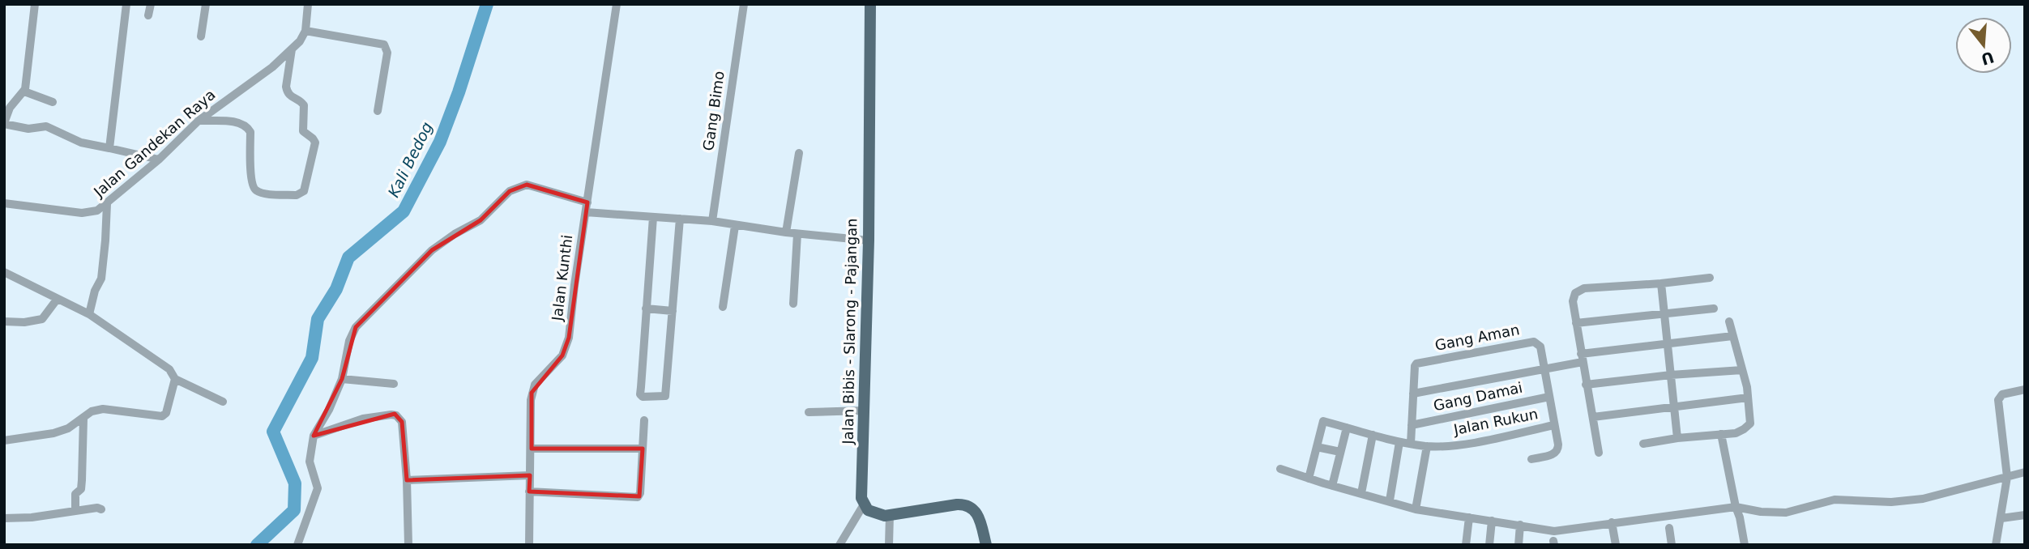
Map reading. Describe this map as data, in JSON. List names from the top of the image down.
{
  "streets": {
    "main road": ["Jalan Bibis - Slarong - Pajangan"],
    "street": [
      "Gang Bimo",
      "Jalan Gandekan Raya",
      "Jalan Kunthi",
      "Gang Aman",
      "Gang Damai",
      "Jalan Rukun"
    ]
  },
  "water": ["Kali Bedog"],
  "north": "bottom"
}
